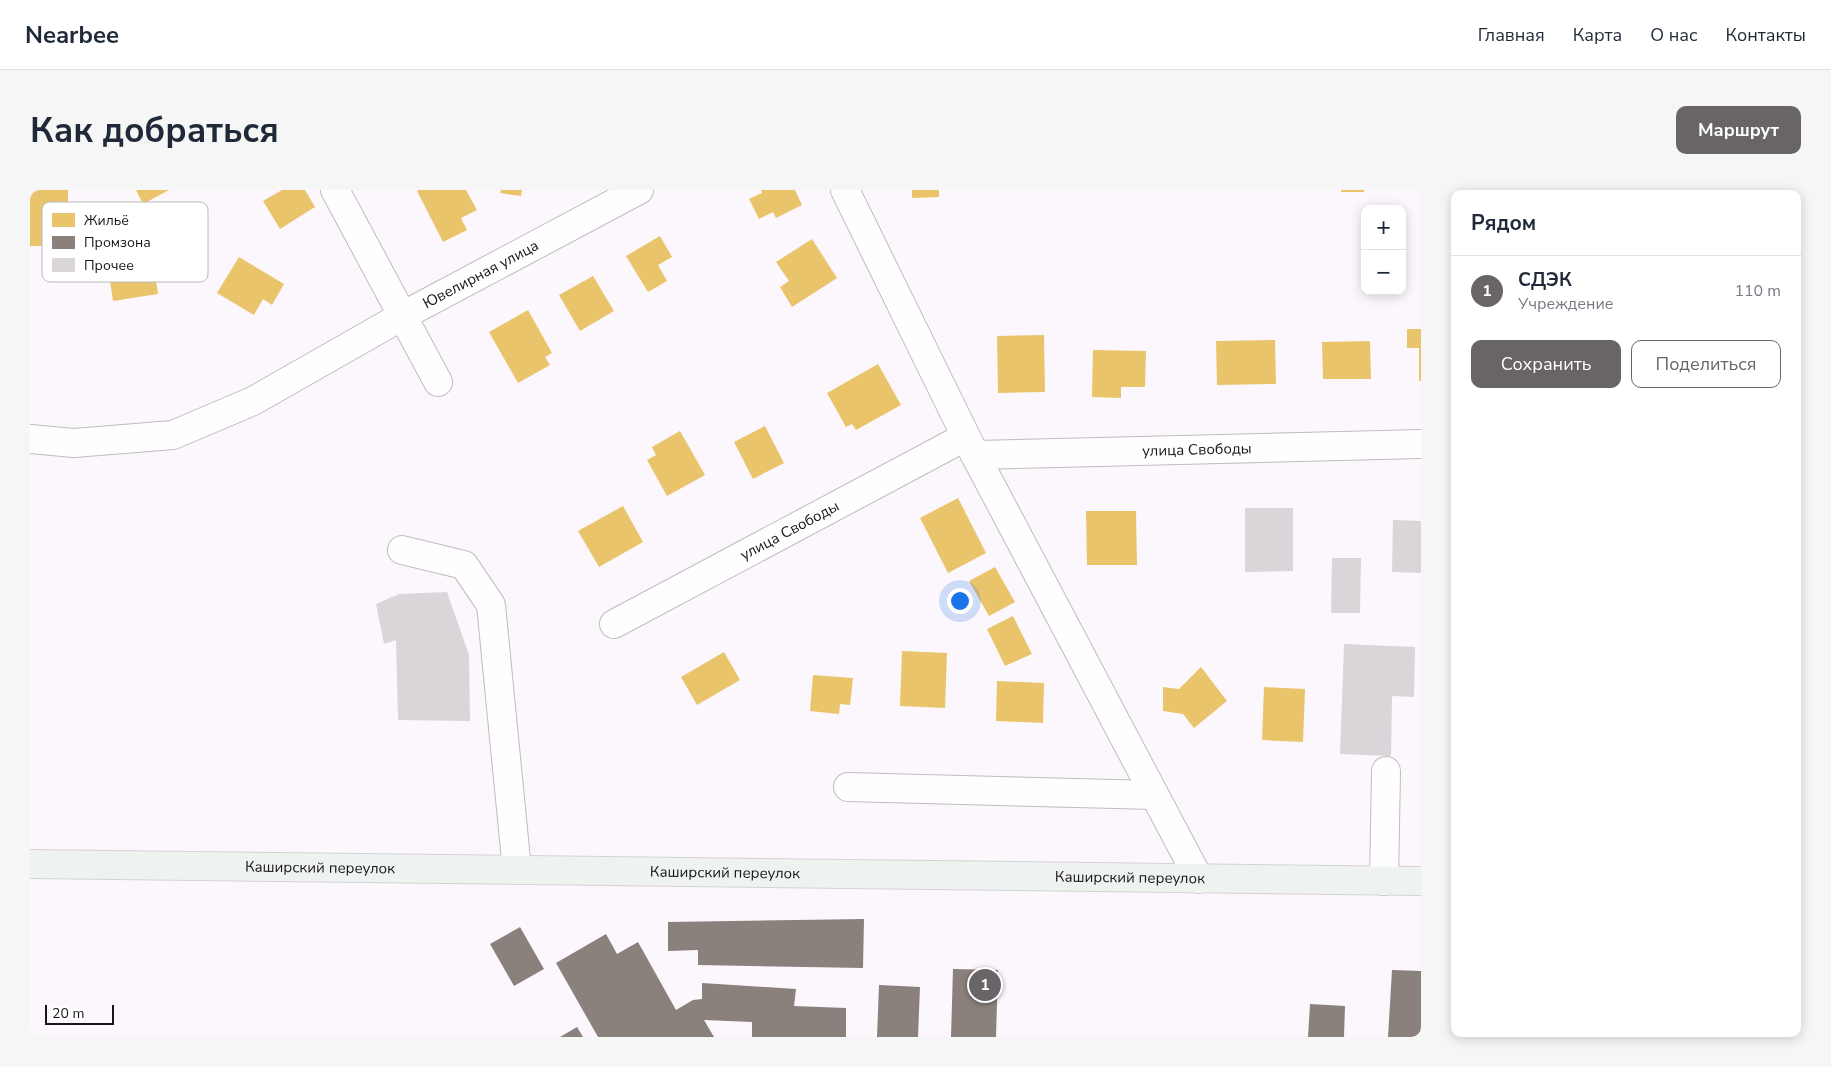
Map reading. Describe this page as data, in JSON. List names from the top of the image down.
{
  "streets": {
    "main road": ["Каширский переулок"],
    "street": ["Ювелирная улица", "улица Свободы"]
  },
  "legend": ["Жильё", "Промзона", "Прочее"],
  "scale_bar": "20 m",
  "page": {
    "header": "Nearbee",
    "nav": [
      "Главная",
      "Карта",
      "О нас",
      "Контакты"
    ],
    "buttons": [
      "Маршрут",
      ["Сохранить", "Поделиться"]
    ],
    "title": "Как добраться",
    "heading": "Рядом",
    "map_buttons": ["+", "−"],
    "list": [
      {
        "mark": "1",
        "name": "СДЭК",
        "note": "Учреждение",
        "value": "110 m"
      }
    ],
    "pins": "1",
    "scale": "20 m"
  }
}
